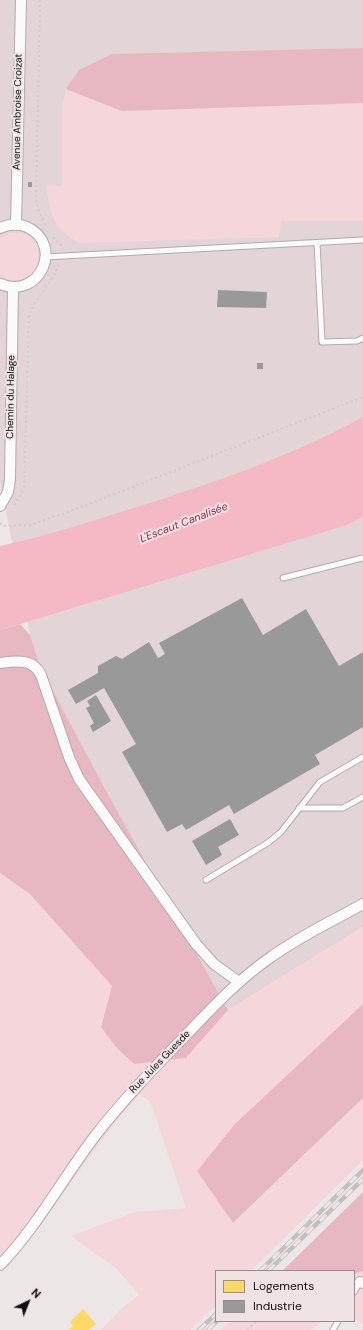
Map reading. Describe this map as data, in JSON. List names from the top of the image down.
{
  "streets": {
    "street": ["Avenue Ambroise Croizat", "Chemin du Halage", "Rue Jules Guesde"]
  },
  "water": ["L'Escaut Canalisée"],
  "legend": ["Logements", "Industrie"],
  "north": "top right"
}
